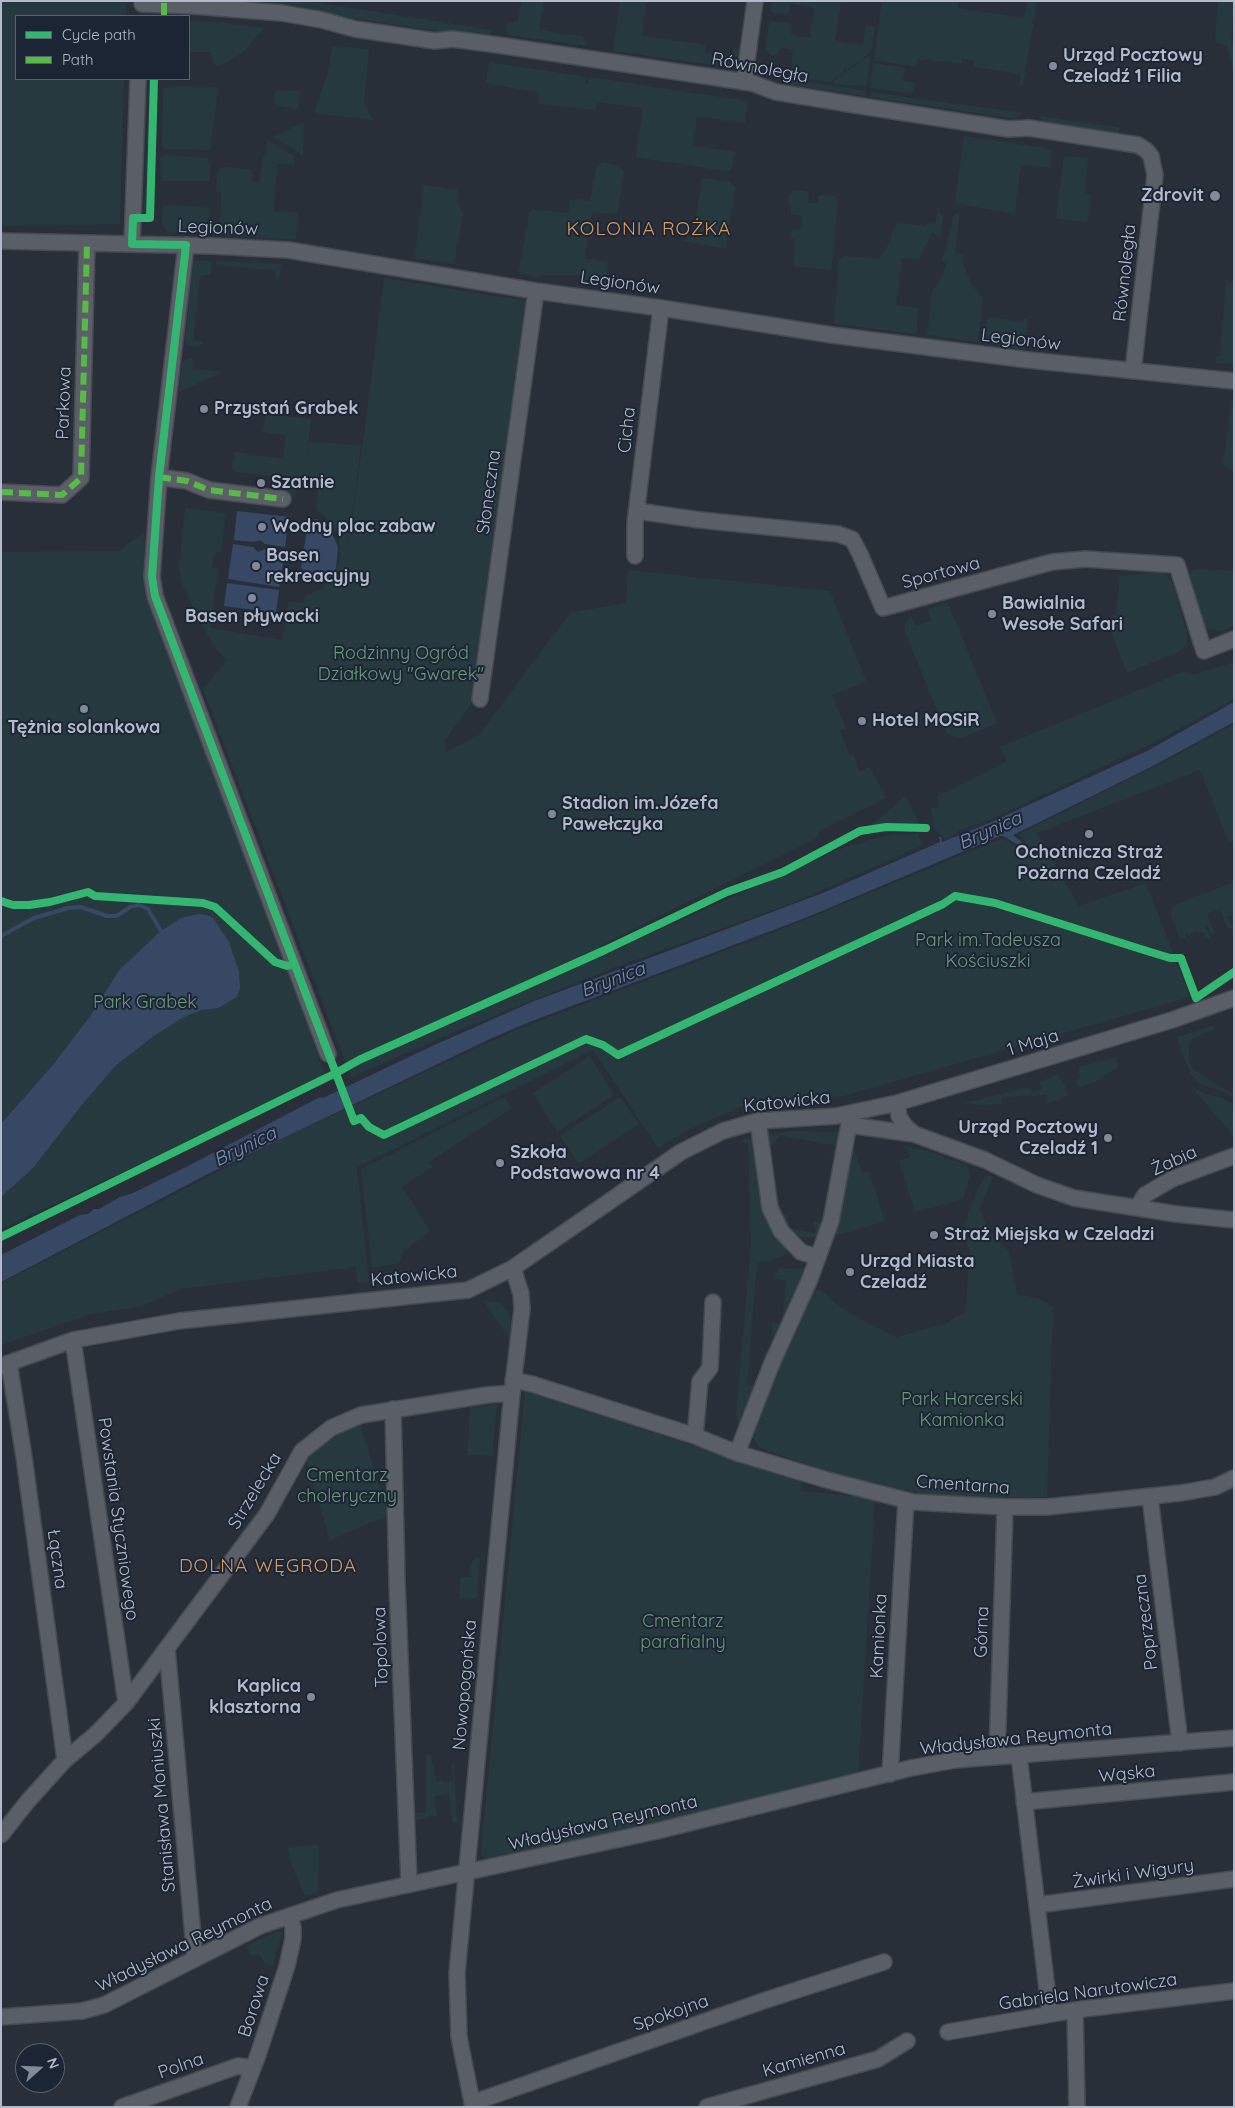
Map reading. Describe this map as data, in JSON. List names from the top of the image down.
{
  "streets": {
    "street": [
      "Równoległa",
      "Legionów",
      "Parkowa",
      "Cicha",
      "Słoneczna",
      "Sportowa",
      "1 Maja",
      "Katowicka",
      "Żabia",
      "Cmentarna",
      "Strzelecka",
      "Powstania Styczniowego",
      "Łączna",
      "Poprzeczna",
      "Górna",
      "Kamionka",
      "Topolowa",
      "Nowopogońska",
      "Władysława Reymonta",
      "Wąska",
      "Stanisława Moniuszki",
      "Żwirki i Wigury",
      "Gabriela Narutowicza",
      "Borowa",
      "Spokojna",
      "Kamienna",
      "Polna"
    ]
  },
  "crossings": [
    ["Równoległa", "Legionów"],
    ["Legionów", "Parkowa"],
    ["Legionów", "Cicha"],
    ["Legionów", "Słoneczna"],
    ["Cicha", "Sportowa"],
    ["1 Maja", "Katowicka"],
    ["Katowicka", "Powstania Styczniowego"],
    ["Katowicka", "Łączna"],
    ["Katowicka", "Nowopogońska"],
    ["Cmentarna", "Strzelecka"],
    ["Cmentarna", "Poprzeczna"],
    ["Cmentarna", "Górna"],
    ["Cmentarna", "Kamionka"],
    ["Cmentarna", "Nowopogońska"],
    ["Strzelecka", "Powstania Styczniowego"],
    ["Strzelecka", "Łączna"],
    ["Strzelecka", "Topolowa"],
    ["Strzelecka", "Nowopogońska"],
    ["Strzelecka", "Stanisława Moniuszki"],
    ["Poprzeczna", "Władysława Reymonta"],
    ["Górna", "Władysława Reymonta"],
    ["Kamionka", "Władysława Reymonta"],
    ["Topolowa", "Władysława Reymonta"],
    ["Nowopogońska", "Władysława Reymonta"],
    ["Nowopogońska", "Spokojna"],
    ["Władysława Reymonta", "Stanisława Moniuszki"],
    ["Władysława Reymonta", "Borowa"],
    ["Borowa", "Polna"]
  ],
  "districts": ["KOLONIA ROŻKA", "DOLNA WĘGRODA"],
  "water": ["Brynica"],
  "parks": [
    "Rodzinny Ogród Działkowy \"Gwarek\"",
    "Park im.Tadeusza Kościuszki",
    "Park Grabek",
    "Park Harcerski Kamionka",
    "Cmentarz choleryczny",
    "Cmentarz parafialny"
  ],
  "places": [
    "Urząd Pocztowy Czeladź 1 Filia",
    "Zdrovit",
    "Przystań Grabek",
    "Szatnie",
    "Wodny plac zabaw",
    "Basen rekreacyjny",
    "Basen pływacki",
    "Bawialnia Wesołe Safari",
    "Tężnia solankowa",
    "Hotel MOSiR",
    "Stadion im.Józefa Pawełczyka",
    "Ochotnicza Straż Pożarna Czeladź",
    "Urząd Pocztowy Czeladź 1",
    "Szkoła Podstawowa nr 4",
    "Straż Miejska w Czeladzi",
    "Urząd Miasta Czeladź",
    "Kaplica klasztorna"
  ],
  "legend": ["Cycle path", "Path"],
  "north": "right"
}
